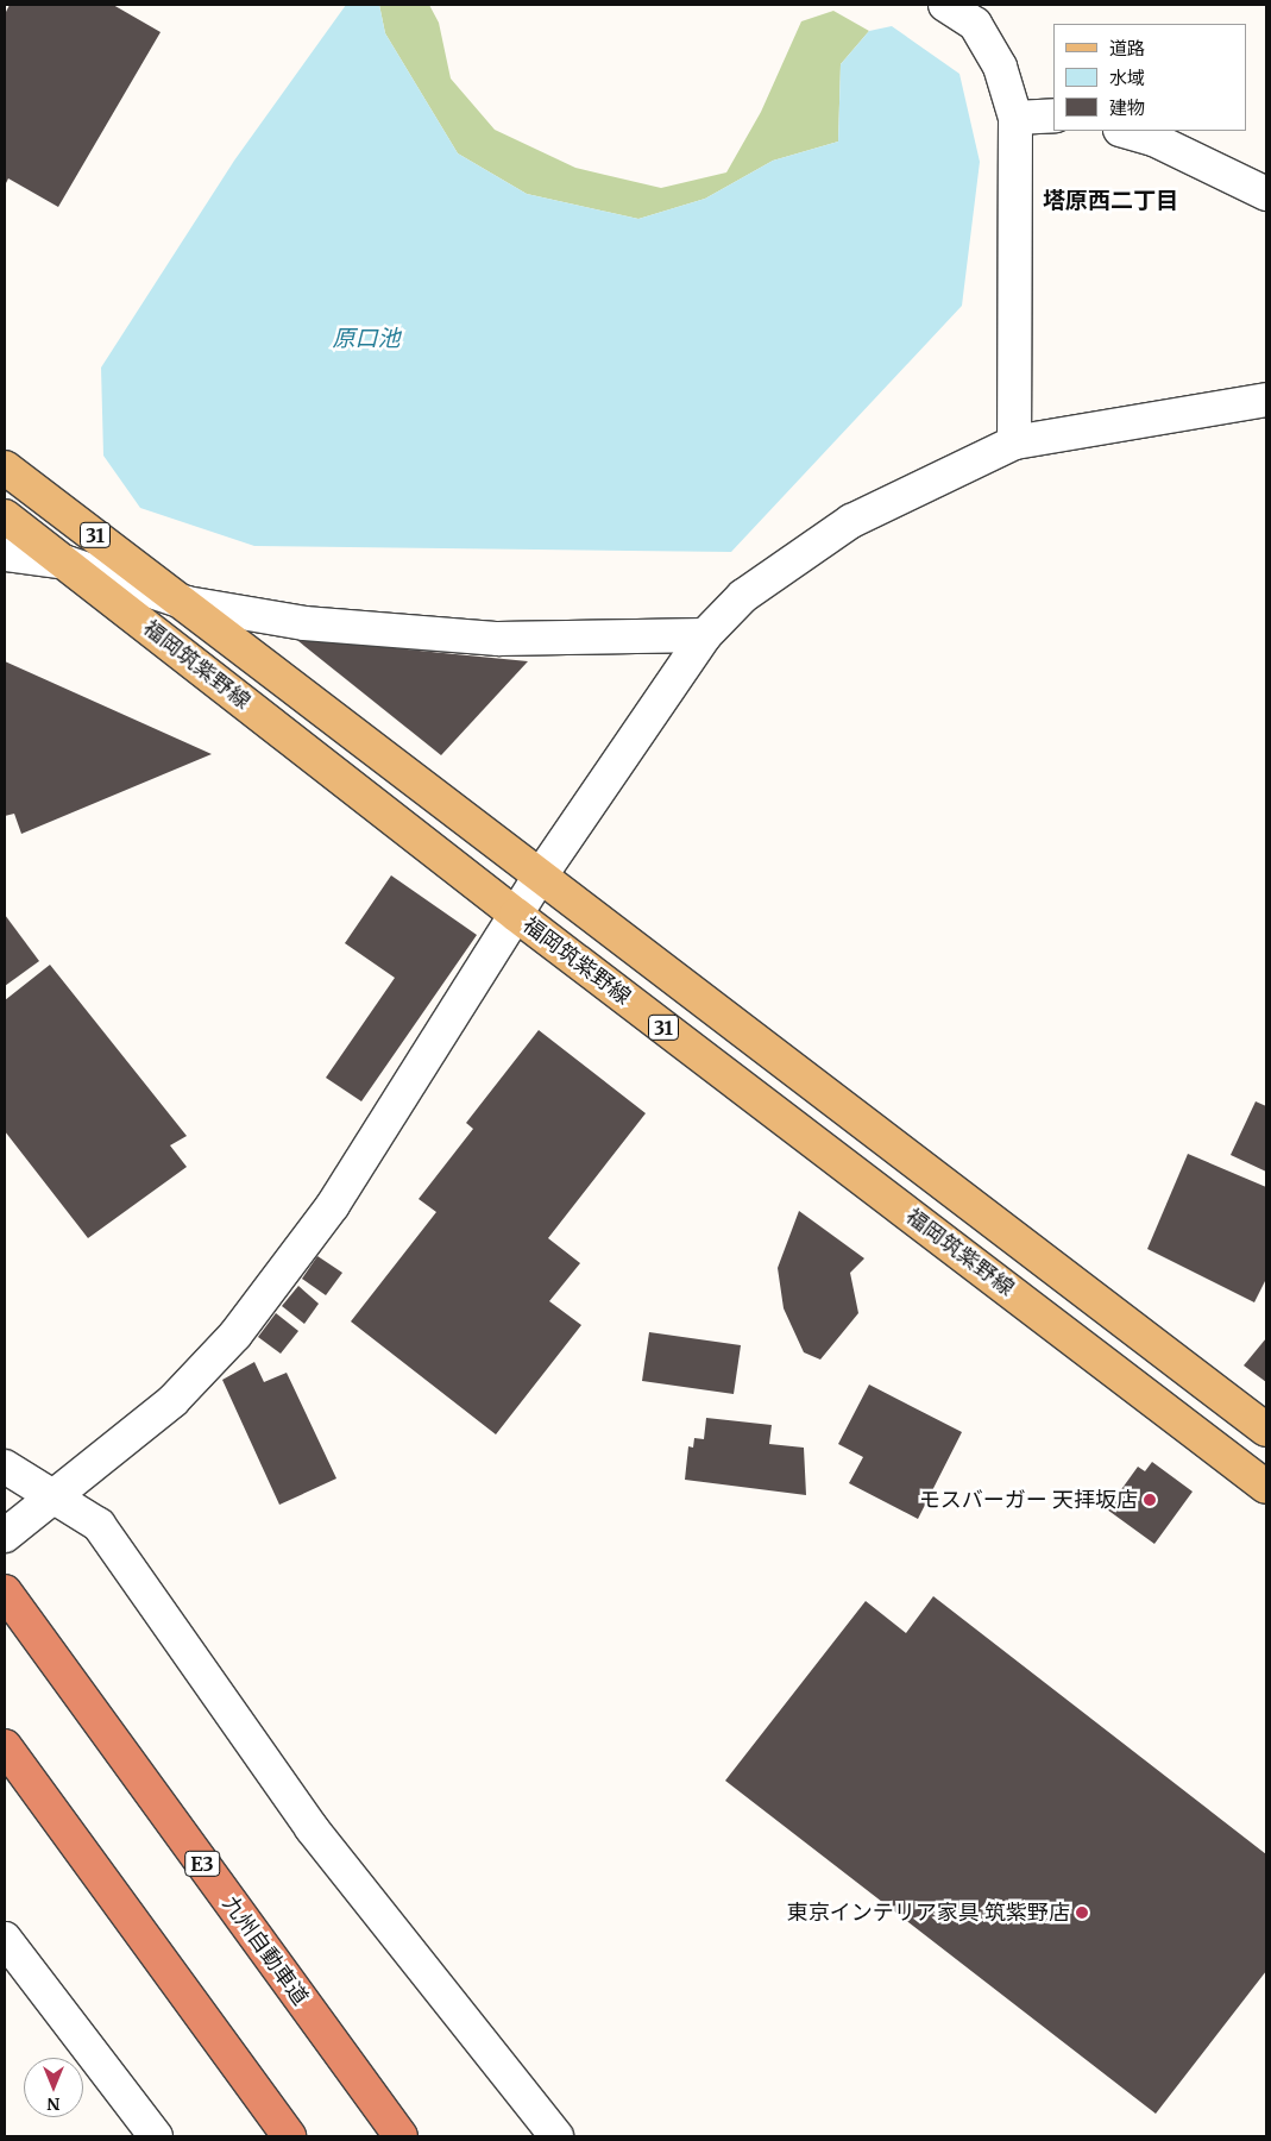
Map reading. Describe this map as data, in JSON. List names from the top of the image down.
{
  "streets": {
    "highway": ["E3", "九州自動車道"],
    "main road": ["31", "福岡筑紫野線"]
  },
  "districts": ["塔原西二丁目"],
  "water": ["原口池"],
  "places": ["モスバーガー 天拝坂店", "東京インテリア家具 筑紫野店"],
  "legend": ["道路", "水域", "建物"],
  "north": "bottom"
}
